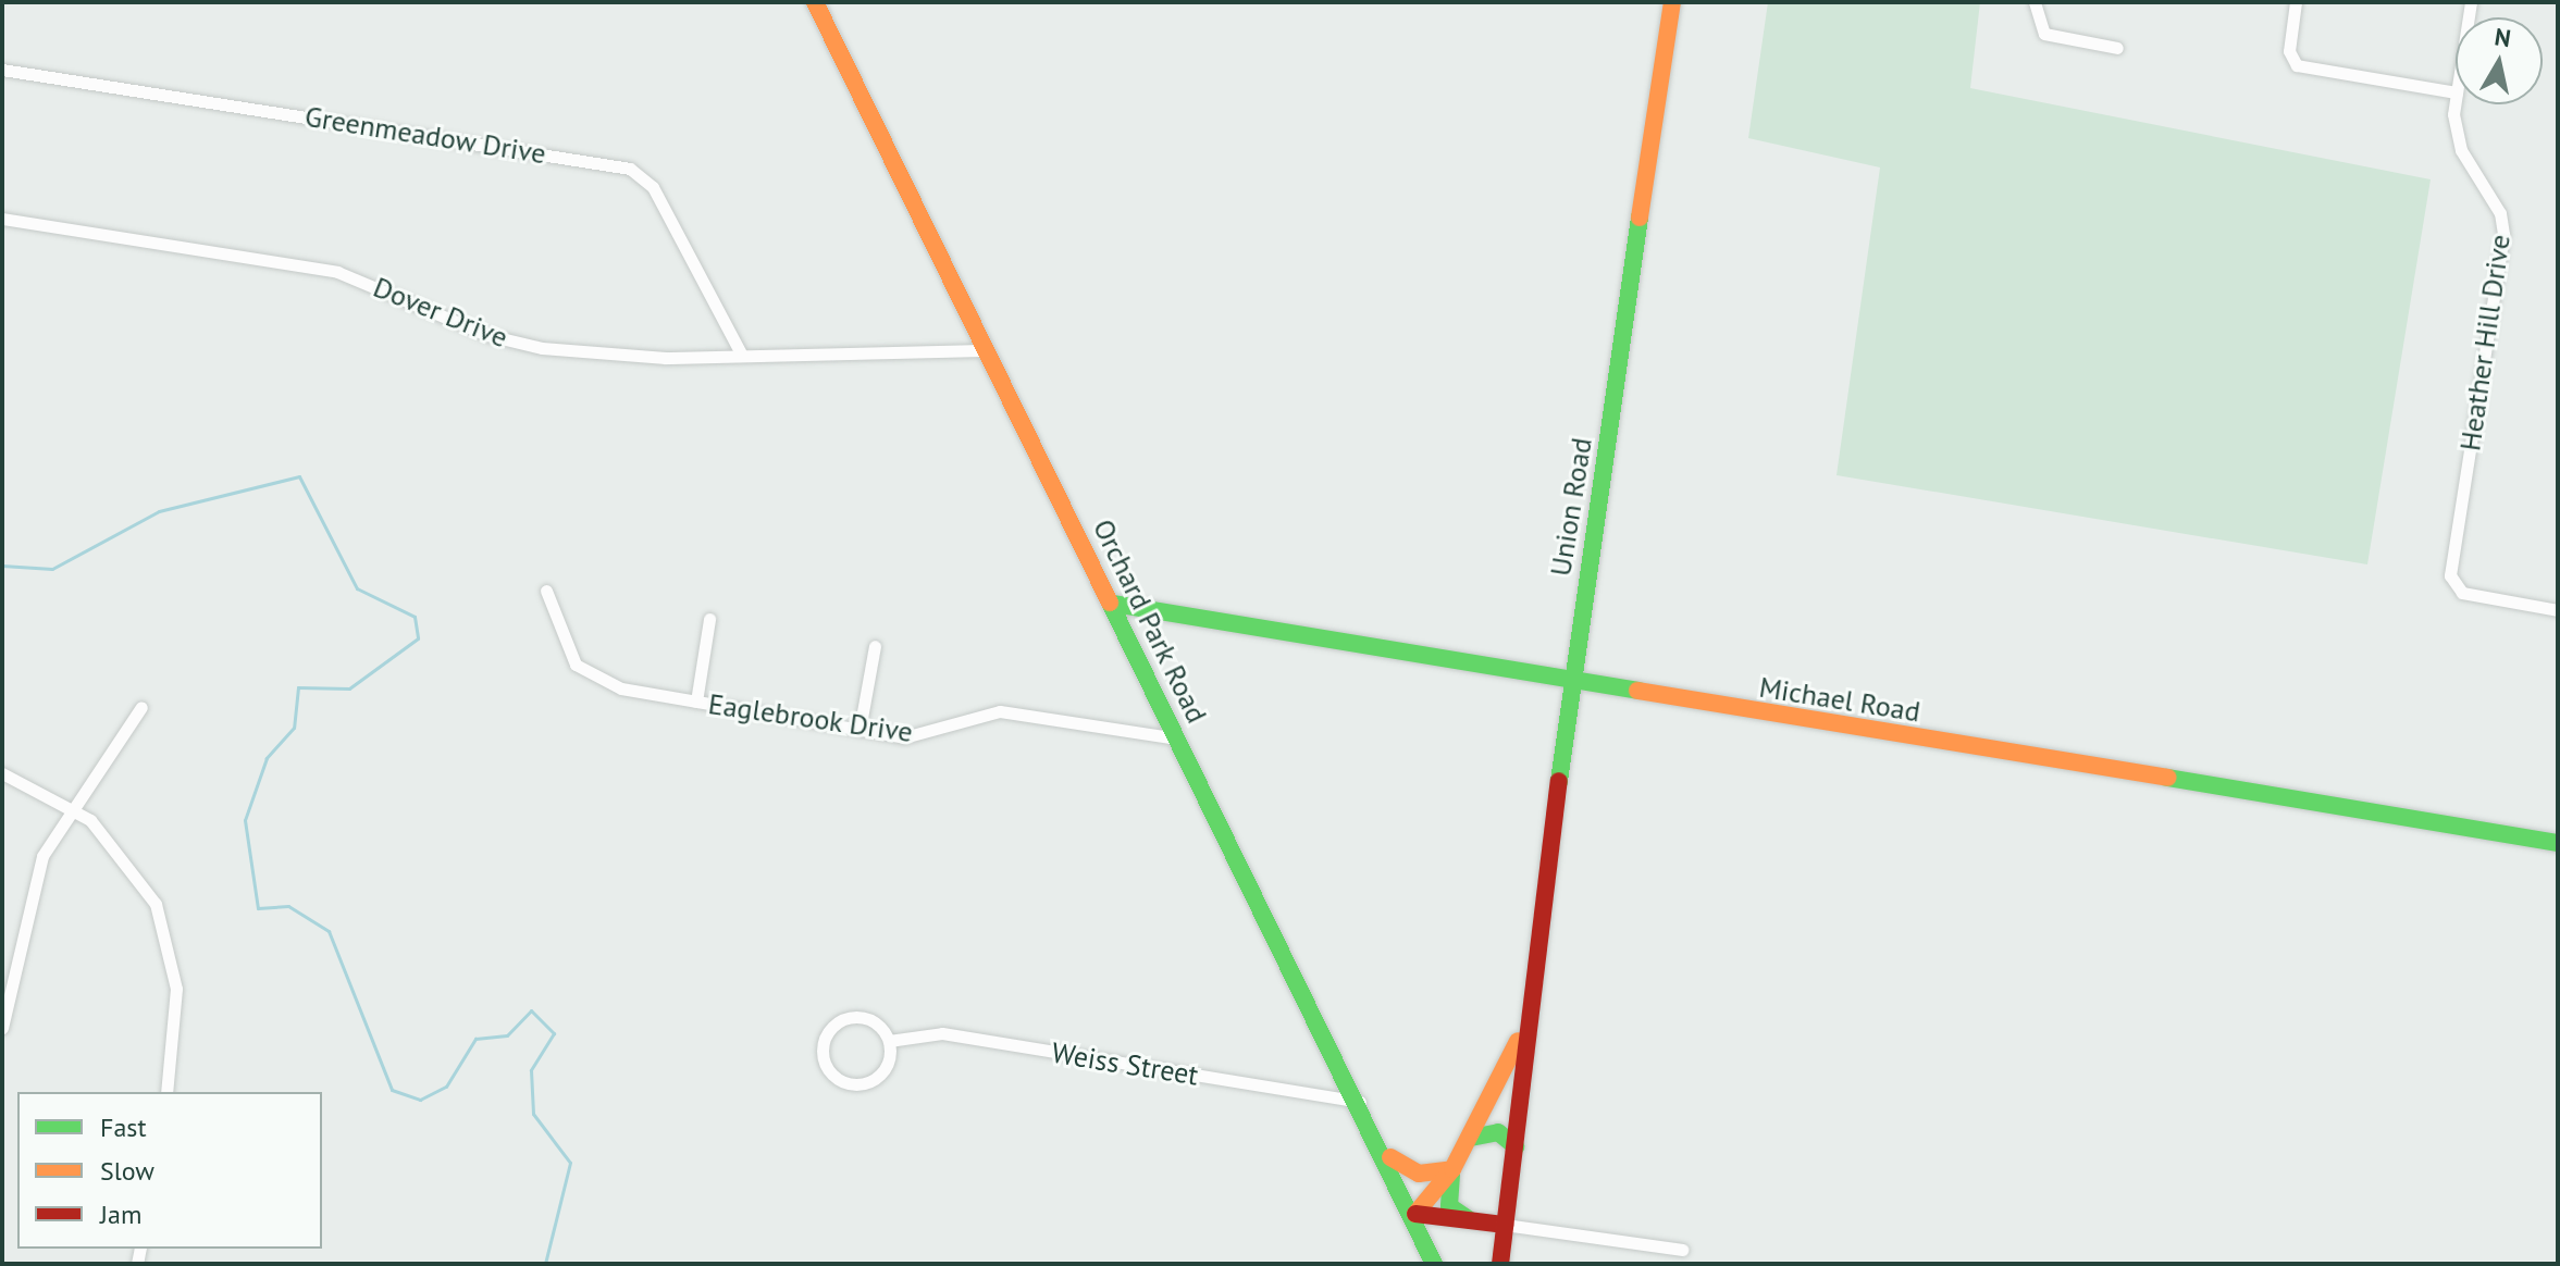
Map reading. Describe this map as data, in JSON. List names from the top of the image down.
{
  "streets": {
    "main road": ["Union Road", "Orchard Park Road", "Michael Road"],
    "street": [
      "Greenmeadow Drive",
      "Dover Drive",
      "Heather Hill Drive",
      "Eaglebrook Drive",
      "Weiss Street"
    ]
  },
  "crossings": [
    ["Greenmeadow Drive", "Dover Drive"],
    ["Dover Drive", "Orchard Park Road"],
    ["Union Road", "Orchard Park Road"],
    ["Union Road", "Michael Road"],
    ["Orchard Park Road", "Michael Road"],
    ["Orchard Park Road", "Eaglebrook Drive"],
    ["Orchard Park Road", "Weiss Street"]
  ],
  "legend": ["Fast", "Slow", "Jam"],
  "north": "top"
}
